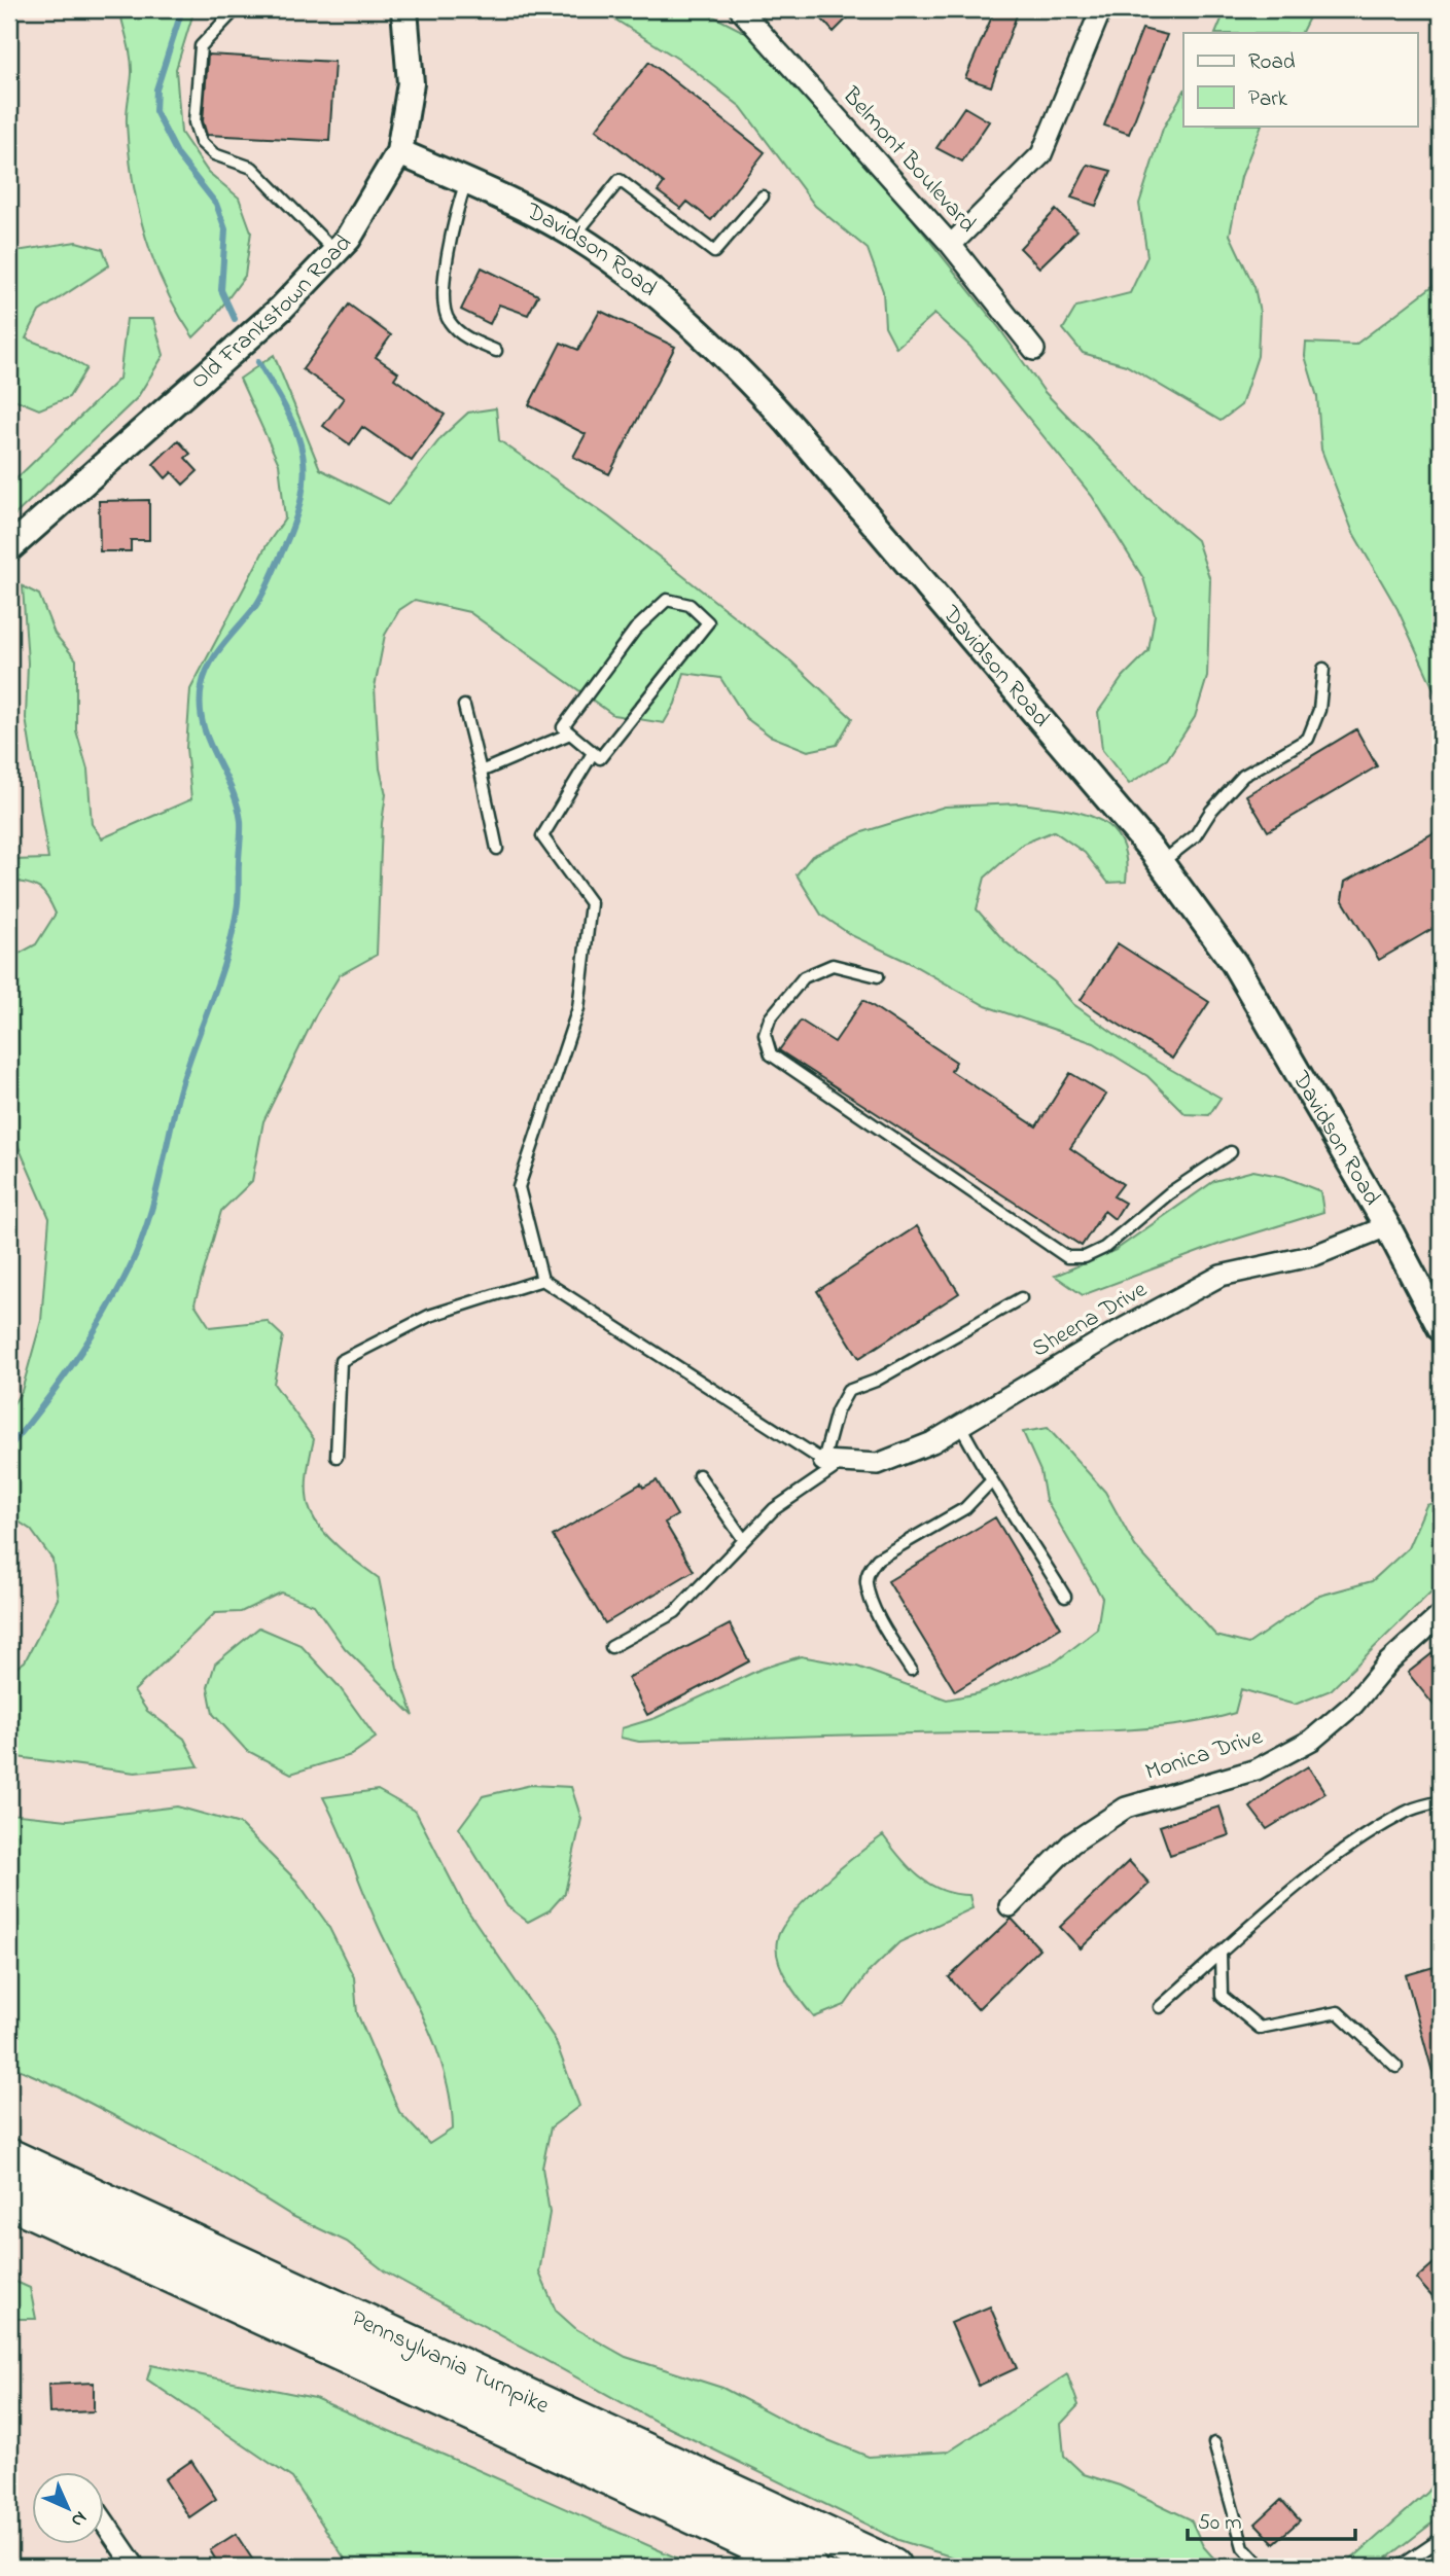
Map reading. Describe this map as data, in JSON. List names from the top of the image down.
{
  "streets": {
    "highway": ["Pennsylvania Turnpike"],
    "street": [
      "Belmont Boulevard",
      "Davidson Road",
      "Old Frankstown Road",
      "Sheena Drive",
      "Monica Drive"
    ]
  },
  "crossings": [
    ["Davidson Road", "Old Frankstown Road"],
    ["Davidson Road", "Sheena Drive"]
  ],
  "legend": ["Road", "Park"],
  "scale_bar": "50 m",
  "north": "bottom right"
}
